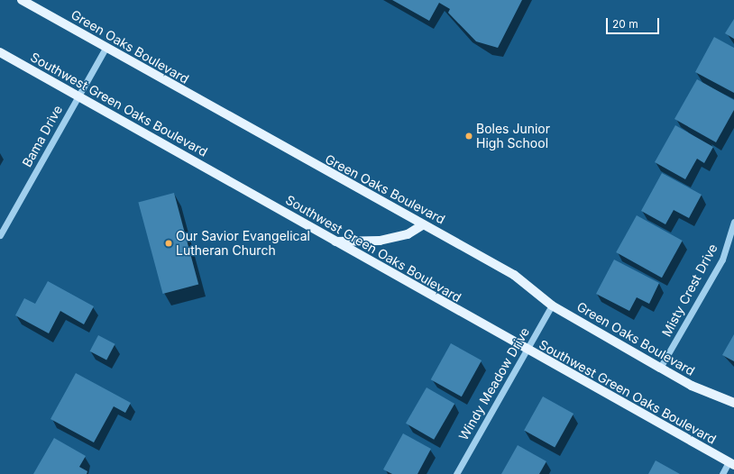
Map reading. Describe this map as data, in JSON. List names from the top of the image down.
{
  "streets": {
    "main road": ["Green Oaks Boulevard", "Southwest Green Oaks Boulevard"],
    "street": ["Bama Drive", "Misty Crest Drive", "Windy Meadow Drive"]
  },
  "crossings": [
    ["Green Oaks Boulevard", "Bama Drive"],
    ["Green Oaks Boulevard", "Misty Crest Drive"],
    ["Green Oaks Boulevard", "Windy Meadow Drive"],
    ["Southwest Green Oaks Boulevard", "Bama Drive"],
    ["Southwest Green Oaks Boulevard", "Windy Meadow Drive"]
  ],
  "places": ["Boles Junior High School", "Our Savior Evangelical Lutheran Church"],
  "scale_bar": "20 m"
}
